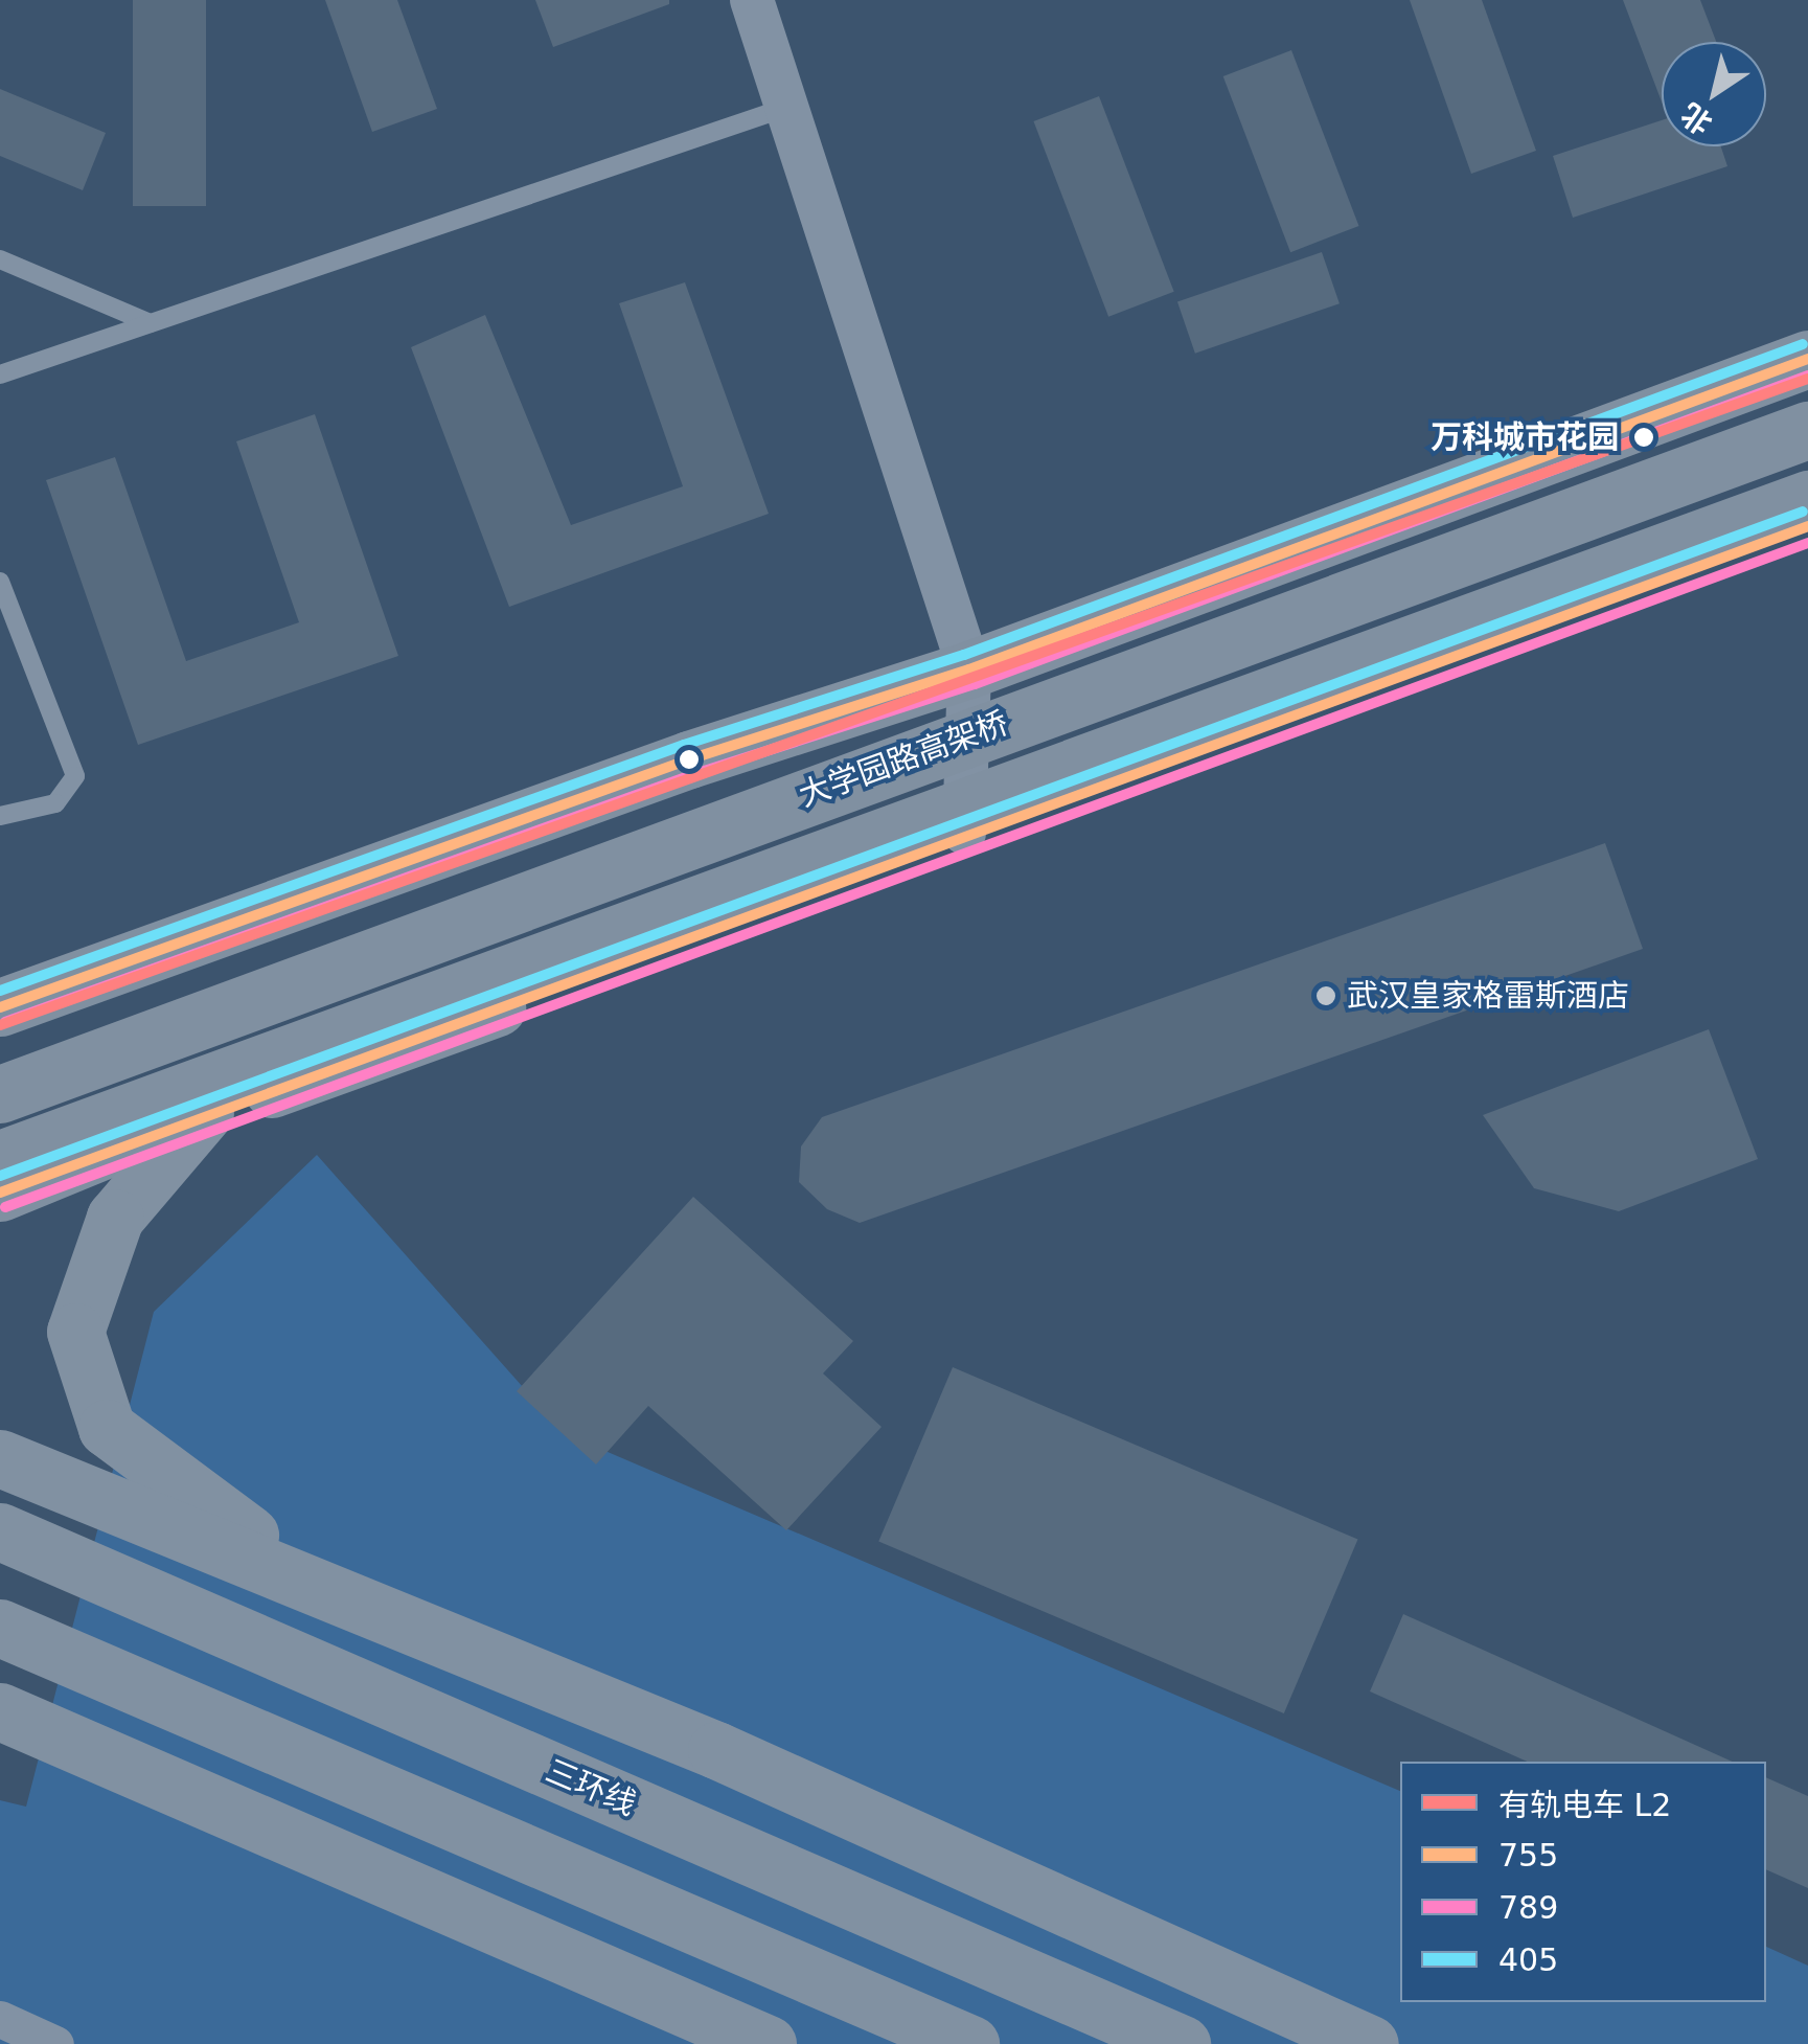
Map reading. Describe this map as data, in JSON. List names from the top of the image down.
{
  "streets": {
    "highway": ["三环线"],
    "main road": ["大学园路高架桥"]
  },
  "places": ["万科城市花园", "武汉皇家格雷斯酒店"],
  "lines": [
    "transit line 405",
    "transit line 755",
    "transit line 789",
    "tram line L2"
  ],
  "legend": [
    "有轨电车 L2",
    "755",
    "789",
    "405"
  ],
  "north": "bottom left"
}
